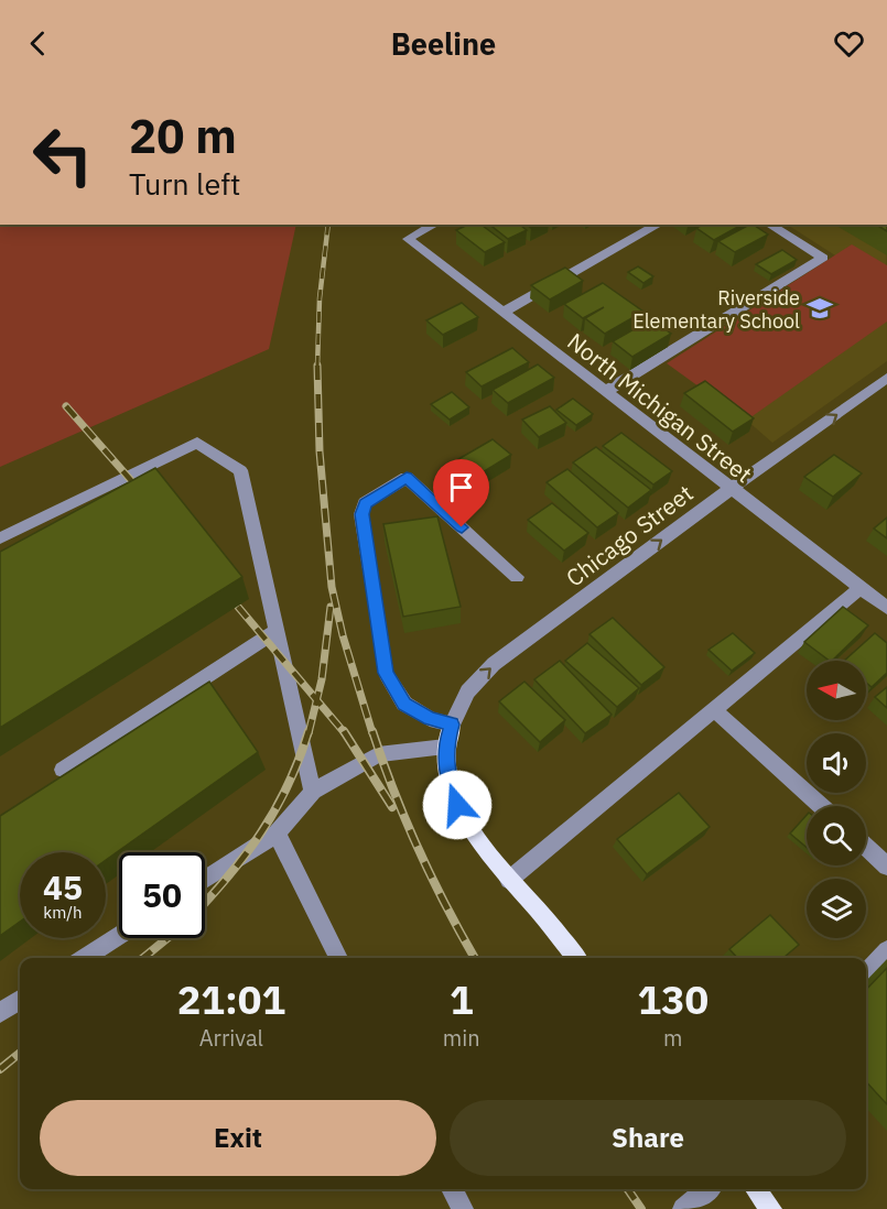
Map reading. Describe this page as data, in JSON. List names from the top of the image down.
{
  "streets": {
    "street": ["North Michigan Street", "Chicago Street"]
  },
  "crossings": [
    ["North Michigan Street", "Chicago Street"]
  ],
  "one_way": ["Chicago Street"],
  "places": {
    "school or university": ["Riverside Elementary School"]
  },
  "north": "left",
  "page": {
    "header": "Beeline",
    "turn": ["20 m", "Turn left"],
    "speed": "45 km/h",
    "limit": "50",
    "eta": [
      "21:01",
      "Arrival",
      "1",
      "min",
      "130",
      "m"
    ],
    "buttons": ["Exit", "Share"]
  }
}
